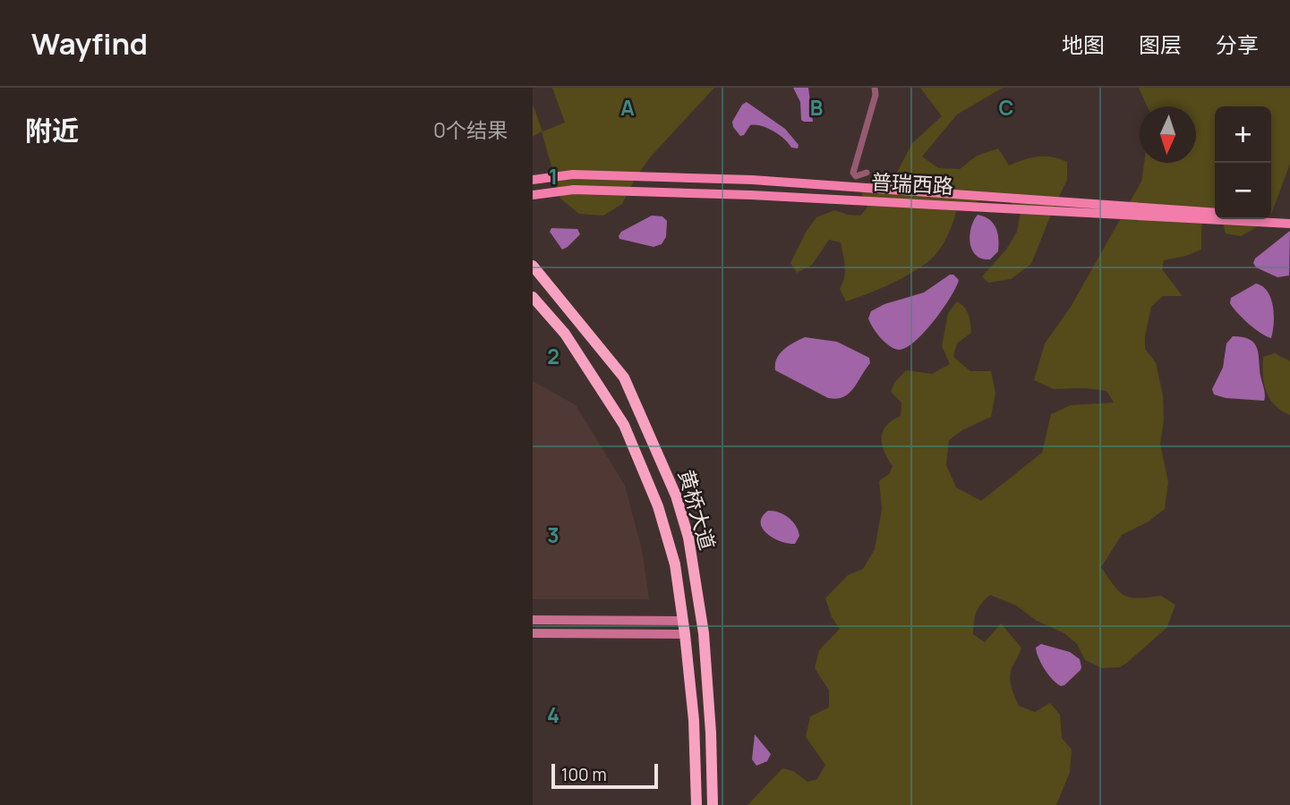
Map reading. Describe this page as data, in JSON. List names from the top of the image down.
{
  "streets": {
    "highway": ["黄桥大道"],
    "main road": ["普瑞西路"]
  },
  "scale_bar": "100 m",
  "north": "bottom",
  "page": {
    "header": "Wayfind",
    "nav": ["地图", "图层", "分享"],
    "heading": ["附近", "0个结果"],
    "map_buttons": ["+", "−"],
    "scale": "100 m"
  },
  "grid": {
    "columns": ["A", "B", "C"],
    "rows": [
      "1",
      "2",
      "3",
      "4"
    ]
  }
}
